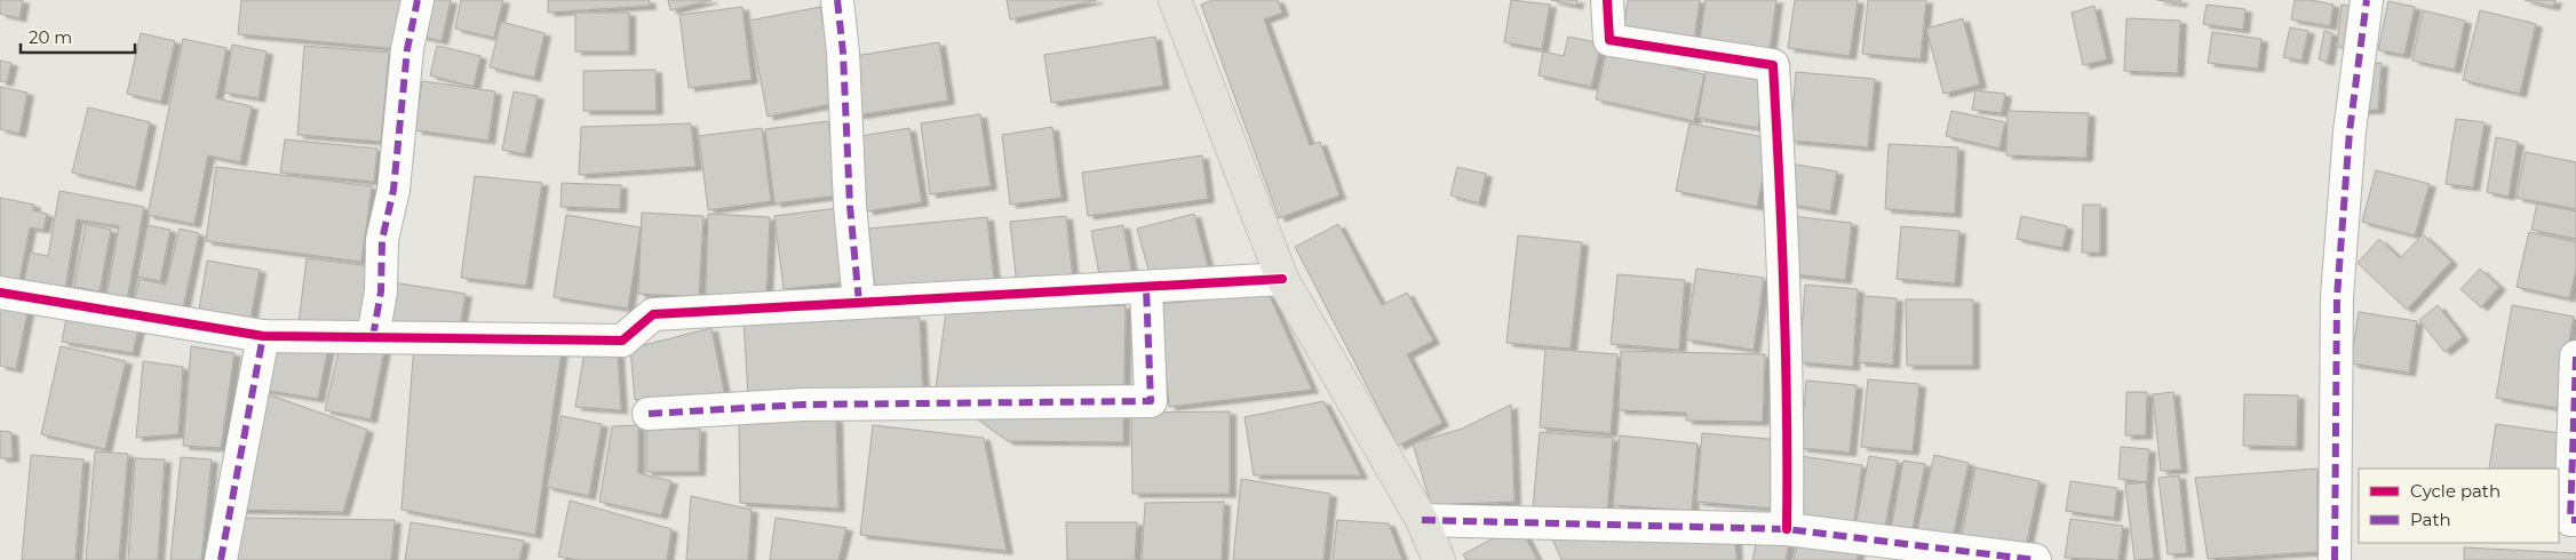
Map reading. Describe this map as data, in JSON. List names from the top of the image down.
{
  "legend": ["Cycle path", "Path"],
  "scale_bar": "20 m"
}
